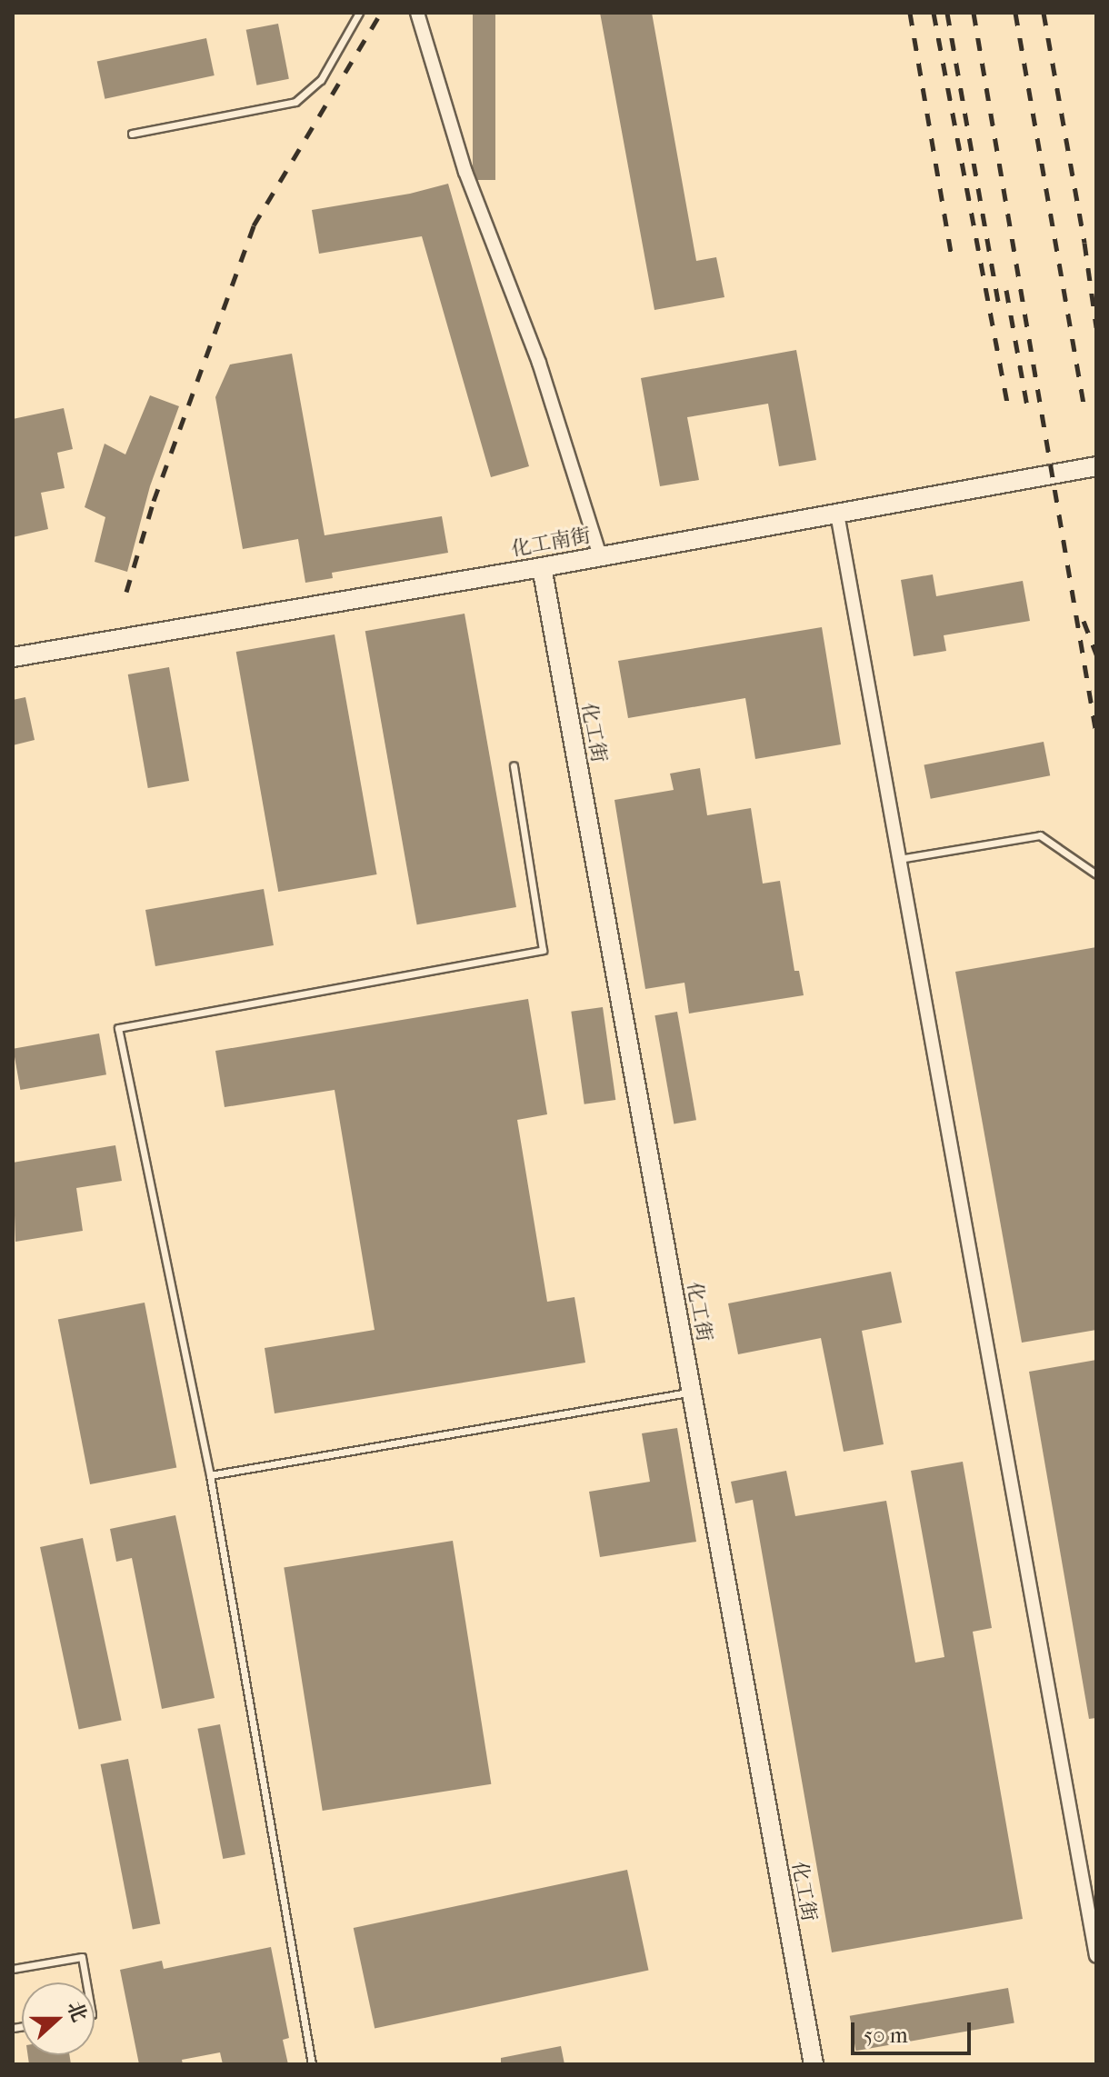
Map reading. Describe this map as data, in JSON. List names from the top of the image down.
{
  "streets": {
    "street": ["化工南街", "化工街"]
  },
  "crossings": [
    ["化工南街", "化工街"]
  ],
  "scale_bar": "50 m",
  "north": "right"
}
